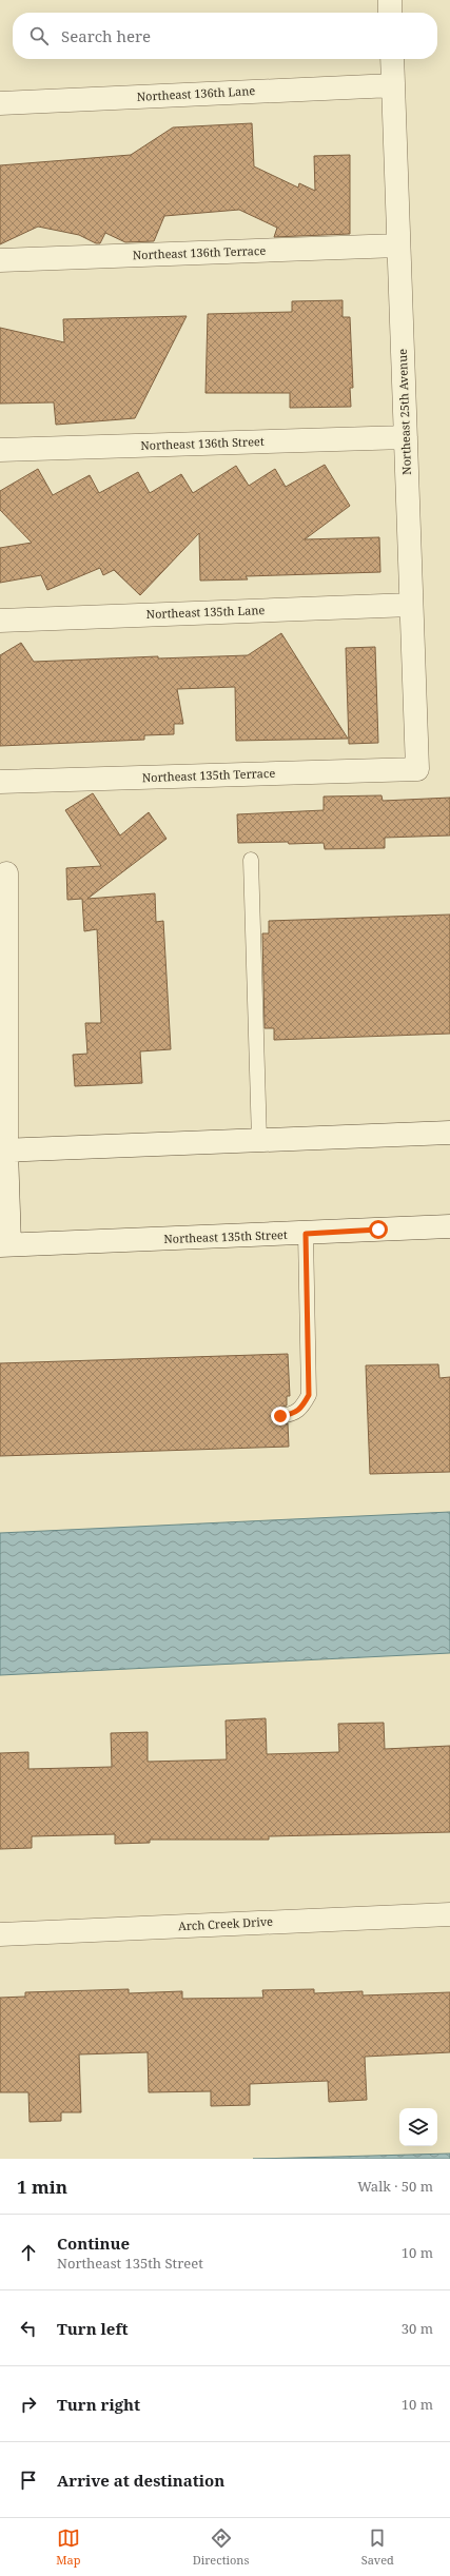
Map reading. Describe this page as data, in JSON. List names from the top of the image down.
{
  "streets": {
    "street": [
      "Northeast 136th Lane",
      "Northeast 136th Terrace",
      "Northeast 25th Avenue",
      "Northeast 136th Street",
      "Northeast 135th Lane",
      "Northeast 135th Terrace",
      "Northeast 135th Street",
      "Arch Creek Drive"
    ]
  },
  "crossings": [
    ["Northeast 136th Lane", "Northeast 25th Avenue"],
    ["Northeast 136th Terrace", "Northeast 25th Avenue"],
    ["Northeast 25th Avenue", "Northeast 136th Street"],
    ["Northeast 25th Avenue", "Northeast 135th Lane"],
    ["Northeast 25th Avenue", "Northeast 135th Terrace"]
  ],
  "page": {
    "search": "Search here",
    "heading": ["1 min", "Walk · 50 m"],
    "list": [
      ["Continue", "Northeast 135th Street", "10 m"],
      ["Turn left", "30 m"],
      ["Turn right", "10 m"],
      "Arrive at destination"
    ],
    "nav": ["Map", "Directions", "Saved"]
  }
}
